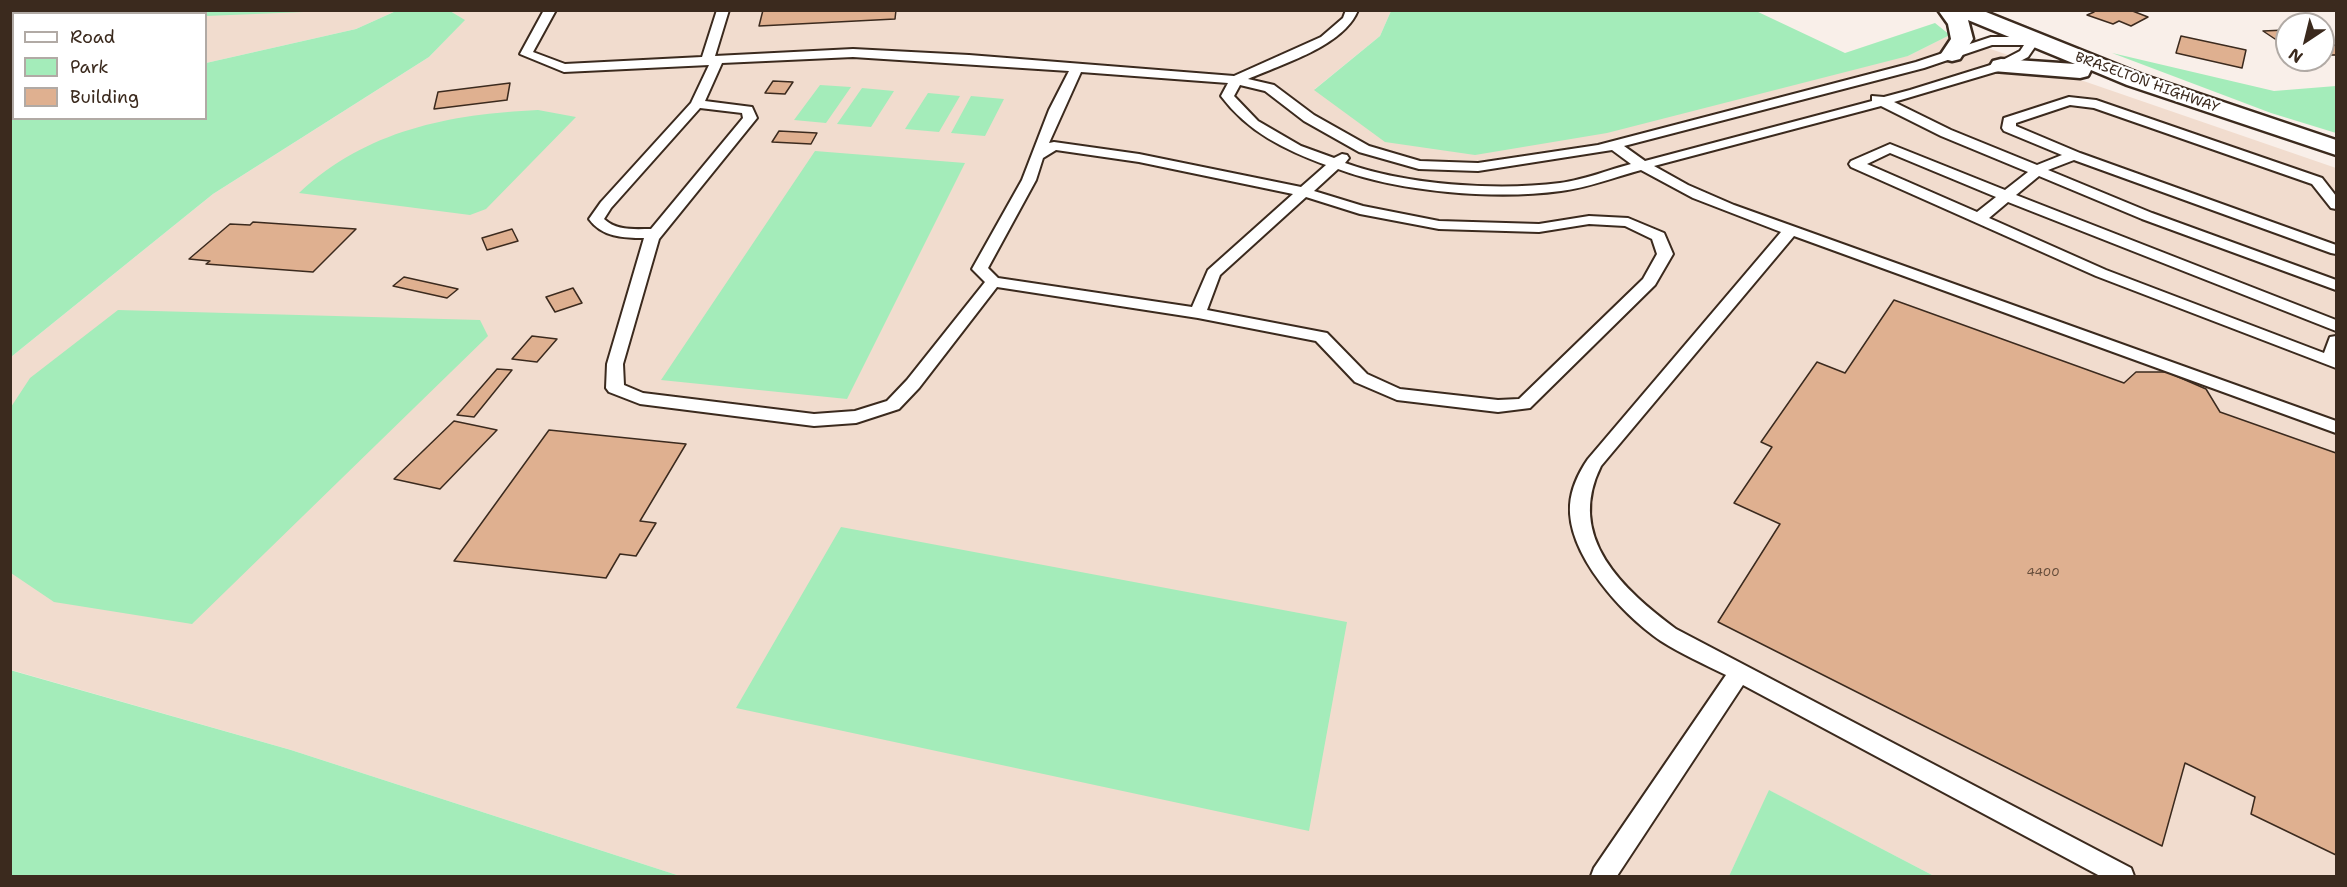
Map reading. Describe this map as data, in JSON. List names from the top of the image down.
{
  "streets": {
    "main road": ["BRASELTON HIGHWAY"]
  },
  "house_numbers": ["4400"],
  "legend": ["Road", "Park", "Building"],
  "north": "bottom left"
}
